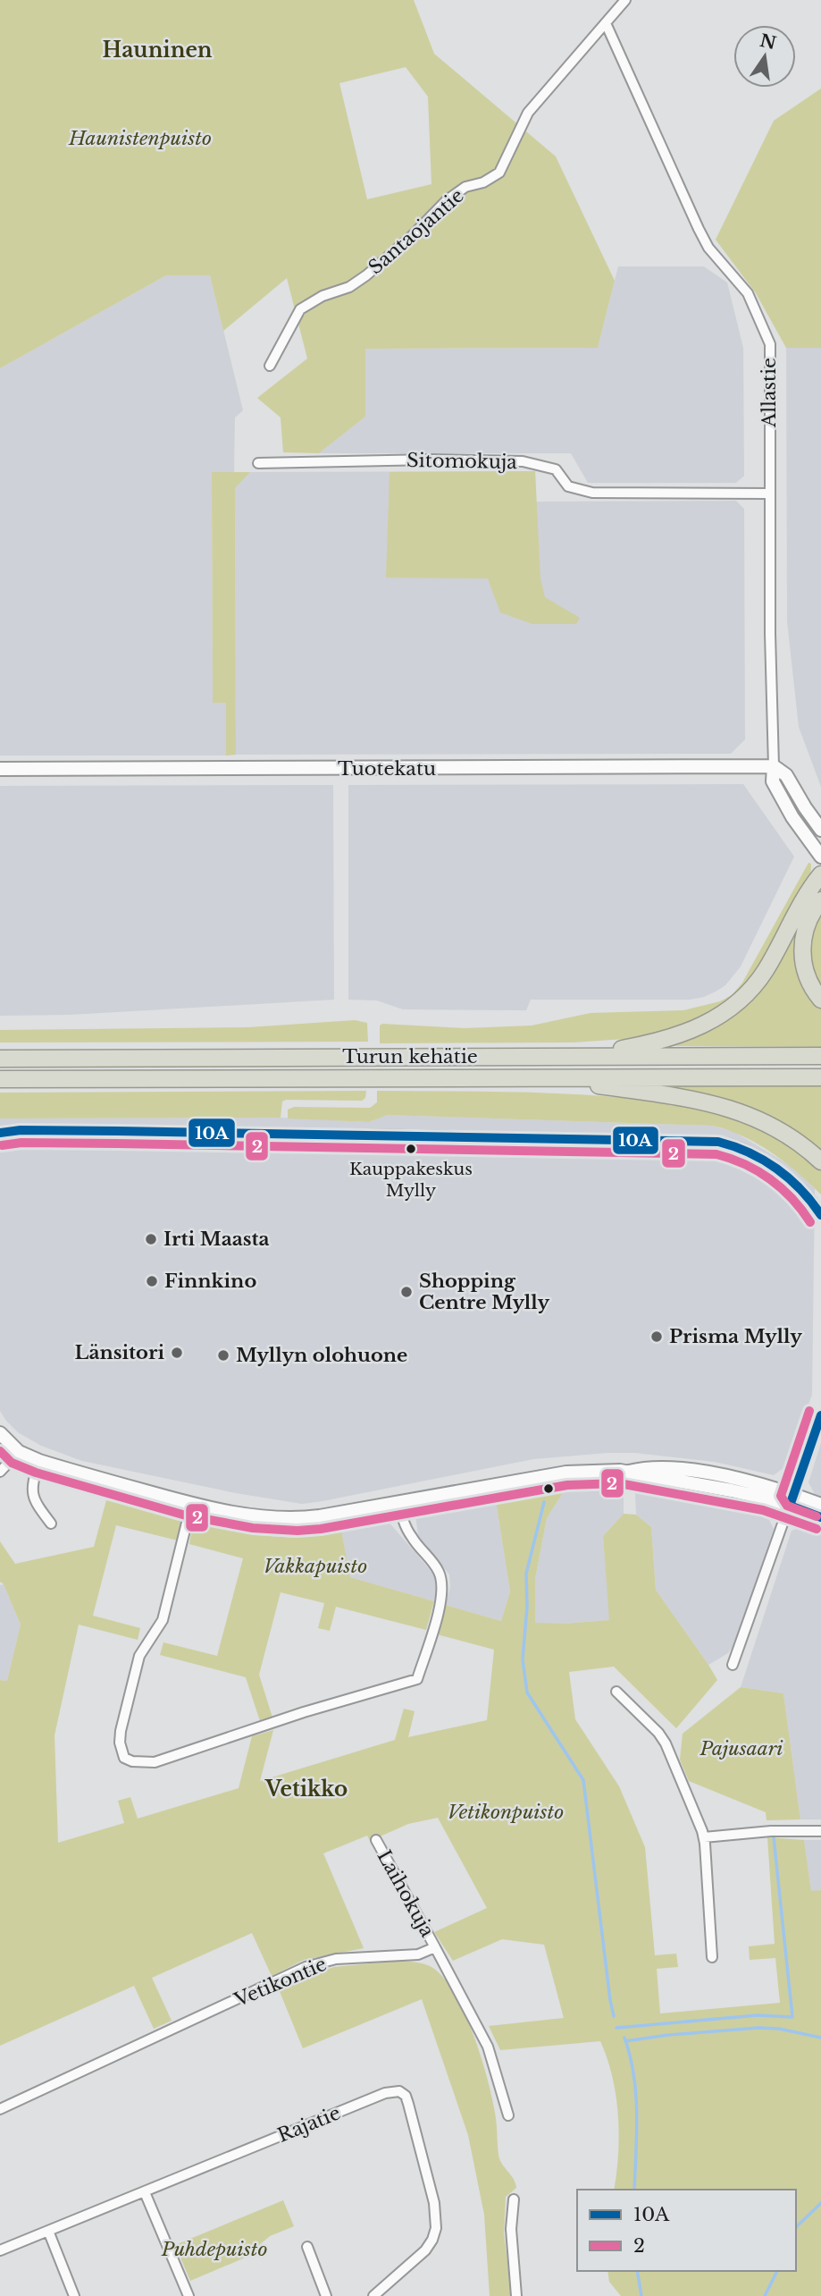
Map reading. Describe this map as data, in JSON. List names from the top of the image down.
{
  "streets": {
    "highway": ["Turun kehätie"],
    "street": [
      "Santaojantie",
      "Allastie",
      "Sitomokuja",
      "Tuotekatu",
      "Laihokuja",
      "Vetikontie",
      "Rajatie"
    ]
  },
  "crossings": [
    ["Santaojantie", "Allastie"],
    ["Allastie", "Sitomokuja"],
    ["Allastie", "Tuotekatu"],
    ["Laihokuja", "Vetikontie"]
  ],
  "districts": ["Hauninen", "Vetikko"],
  "parks": [
    "Haunistenpuisto",
    "Vakkapuisto",
    "Pajusaari",
    "Vetikonpuisto",
    "Puhdepuisto"
  ],
  "places": [
    "Kauppakeskus Mylly",
    "Irti Maasta",
    "Finnkino",
    "Shopping Centre Mylly",
    "Prisma Mylly",
    "Länsitori",
    "Myllyn olohuone"
  ],
  "lines": ["transit line 10A", "transit line 2"],
  "legend": ["10A", "2"],
  "north": "top"
}
